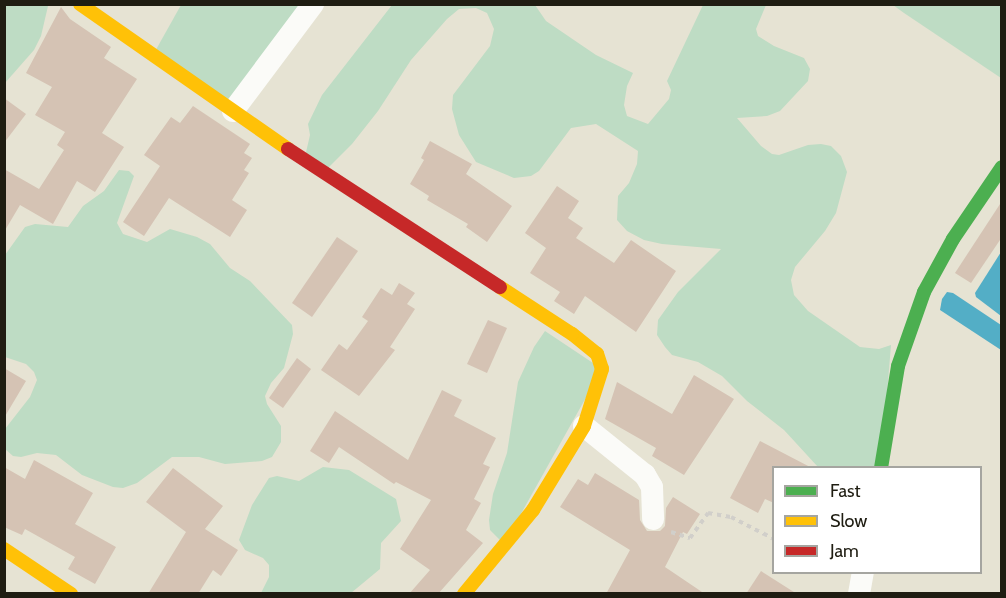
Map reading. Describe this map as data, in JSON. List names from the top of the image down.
{
  "legend": ["Fast", "Slow", "Jam"]
}
